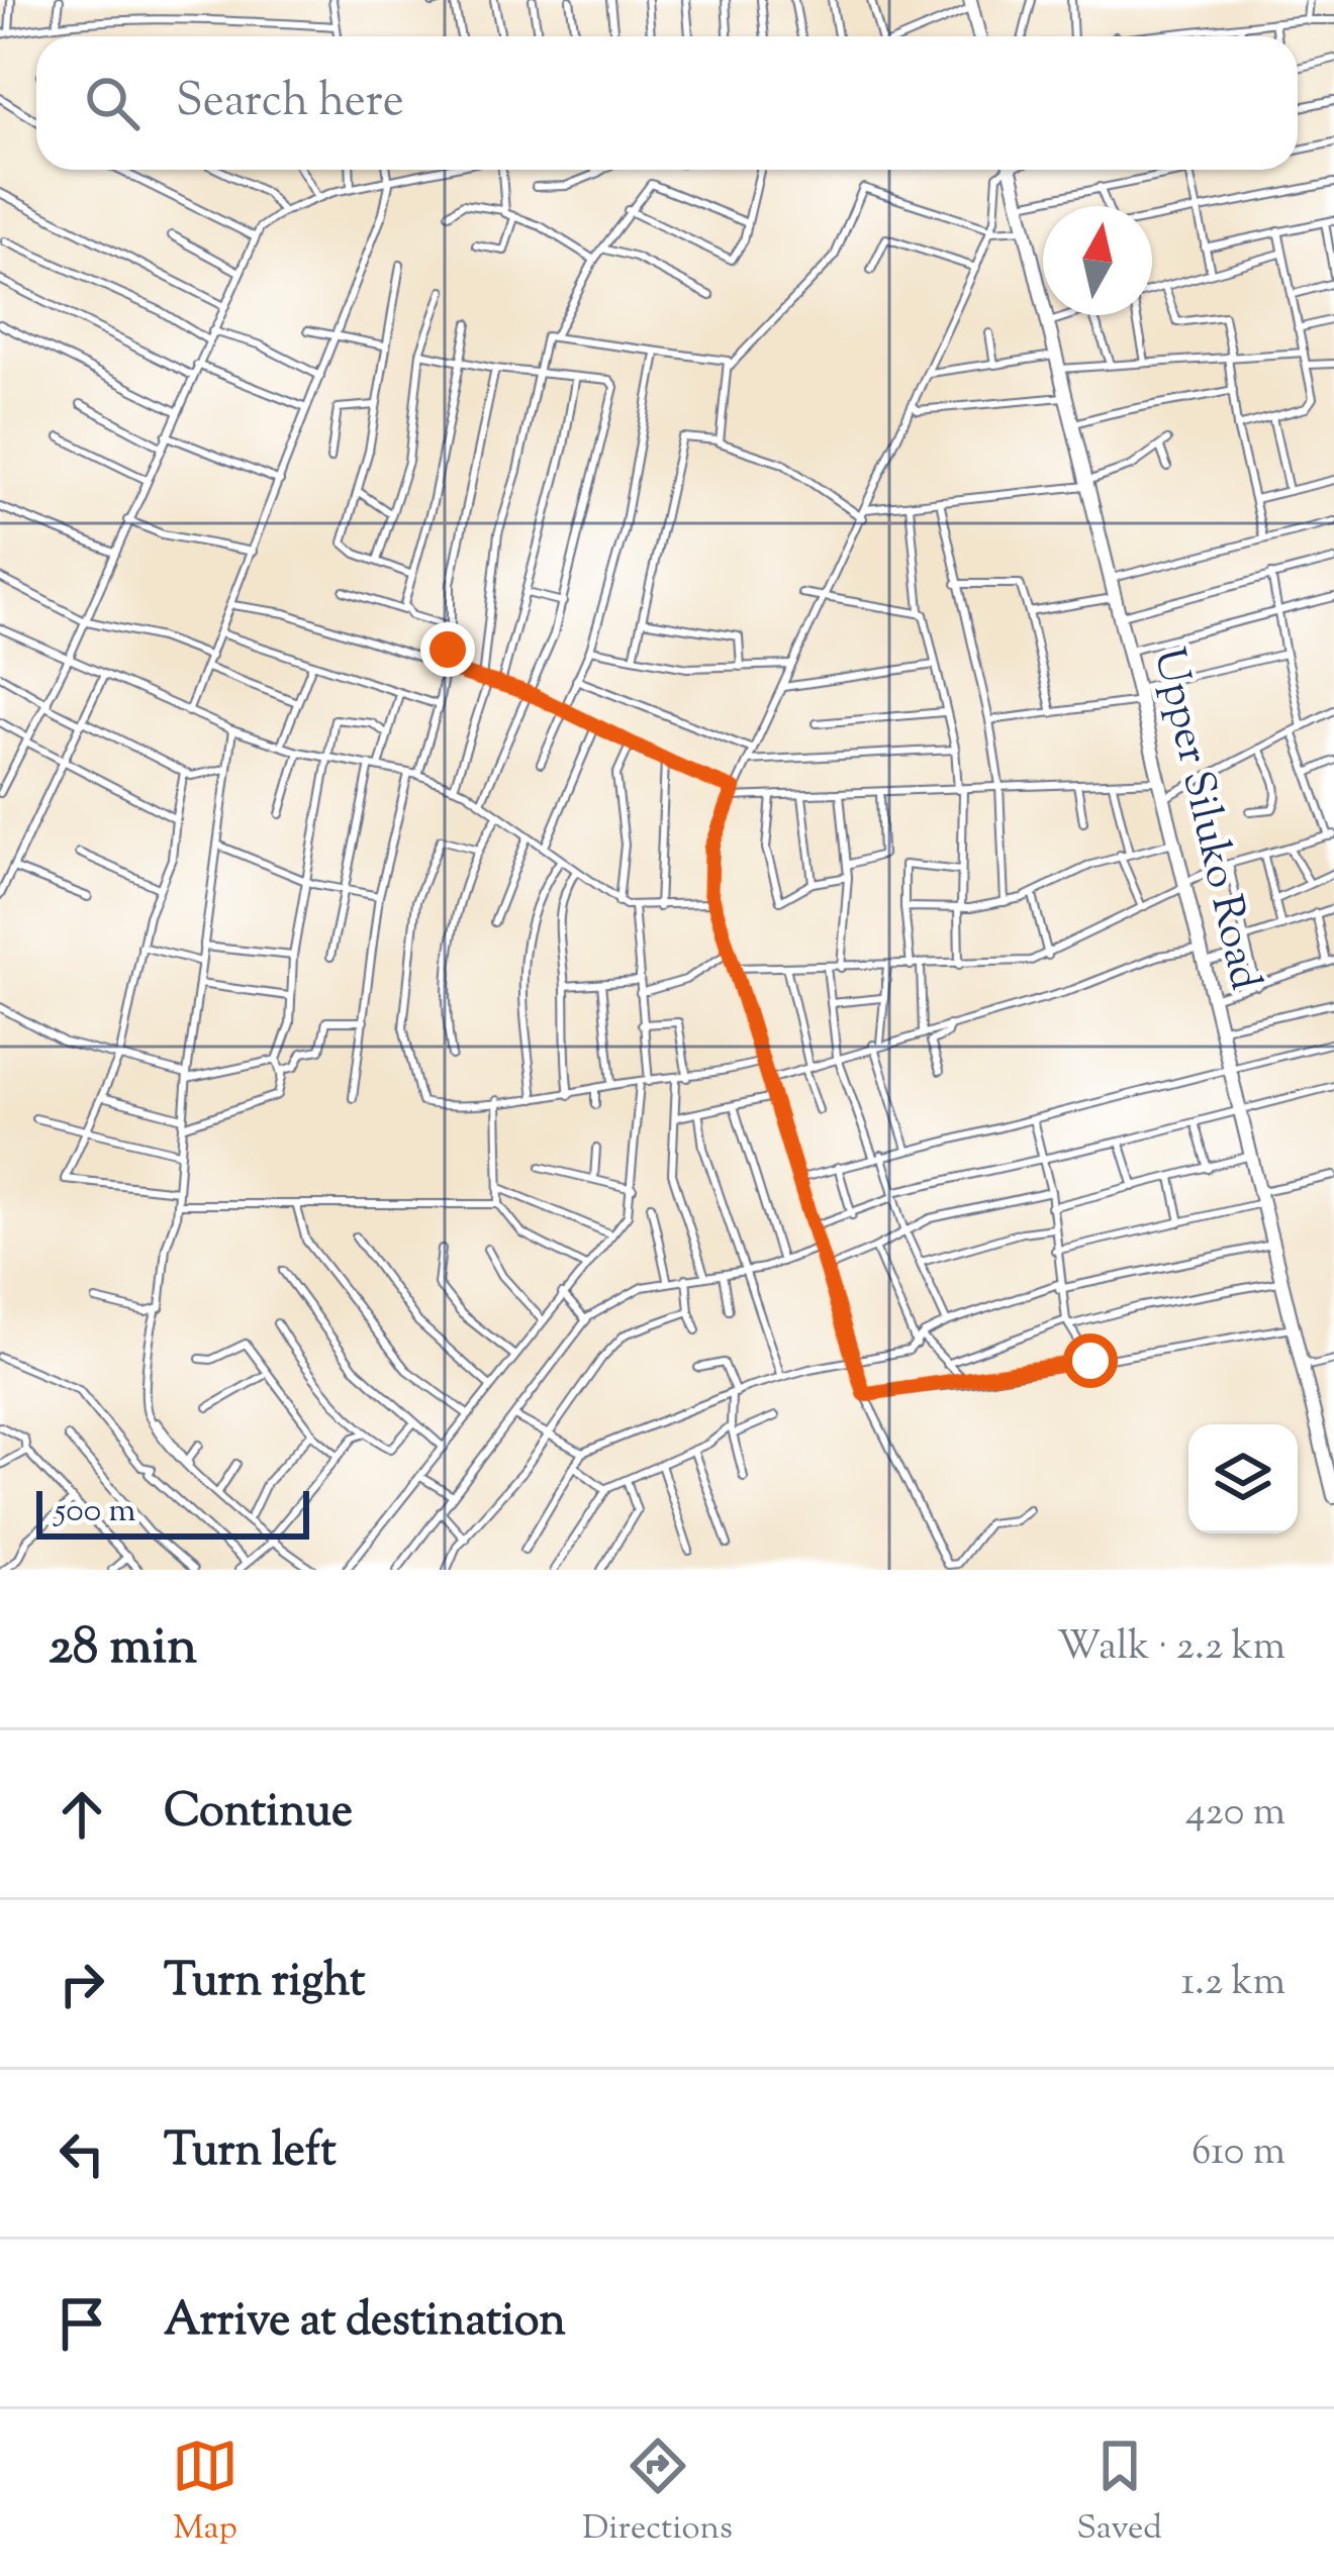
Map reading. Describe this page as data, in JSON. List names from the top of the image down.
{
  "streets": {
    "main road": ["Upper Siluko Road"]
  },
  "scale_bar": "500 m",
  "north": "top",
  "page": {
    "search": "Search here",
    "scale": "500 m",
    "heading": ["28 min", "Walk · 2.2 km"],
    "list": [
      ["Continue", "420 m"],
      ["Turn right", "1.2 km"],
      ["Turn left", "610 m"],
      "Arrive at destination"
    ],
    "nav": ["Map", "Directions", "Saved"]
  }
}
